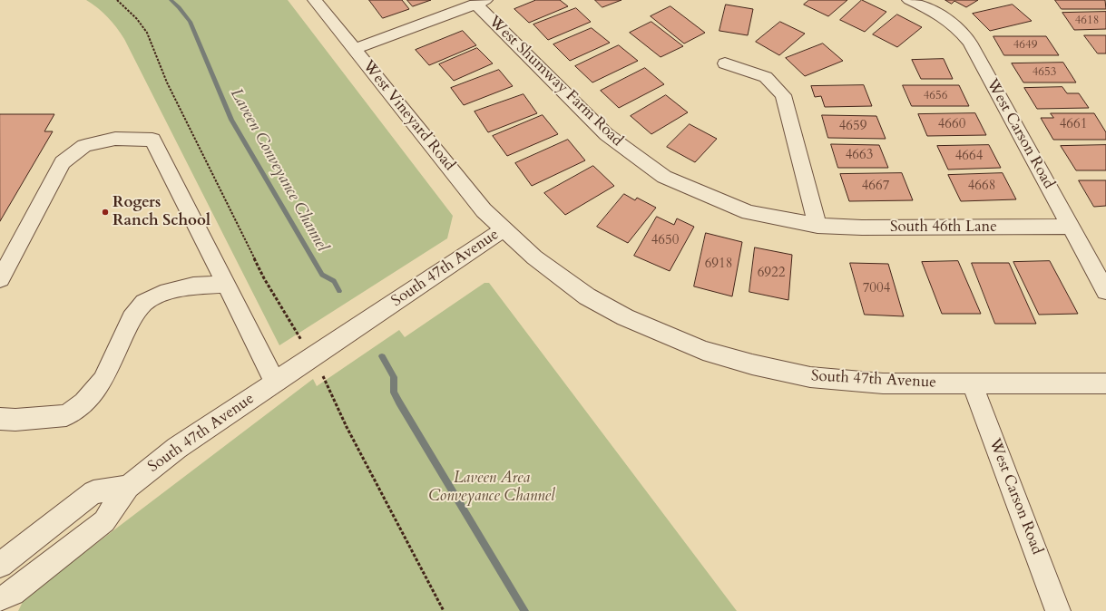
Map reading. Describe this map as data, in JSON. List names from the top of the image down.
{
  "streets": {
    "street": [
      "West Shumway Farm Road",
      "West Vineyard Road",
      "West Carson Road",
      "South 46th Lane",
      "South 47th Avenue"
    ]
  },
  "crossings": [
    ["West Shumway Farm Road", "South 46th Lane"],
    ["West Vineyard Road", "South 47th Avenue"],
    ["West Carson Road", "South 46th Lane"],
    ["West Carson Road", "South 47th Avenue"]
  ],
  "water": ["Laveen Conveyance Channel"],
  "parks": ["Laveen Area Conveyance Channel"],
  "places": ["Rogers Ranch School"],
  "house_numbers": [
    "4618",
    "4649",
    "4653",
    "4656",
    "4660",
    "4661",
    "4659",
    "4663",
    "4664",
    "4667",
    "4668",
    "4650",
    "6918",
    "6922",
    "7004"
  ]
}
